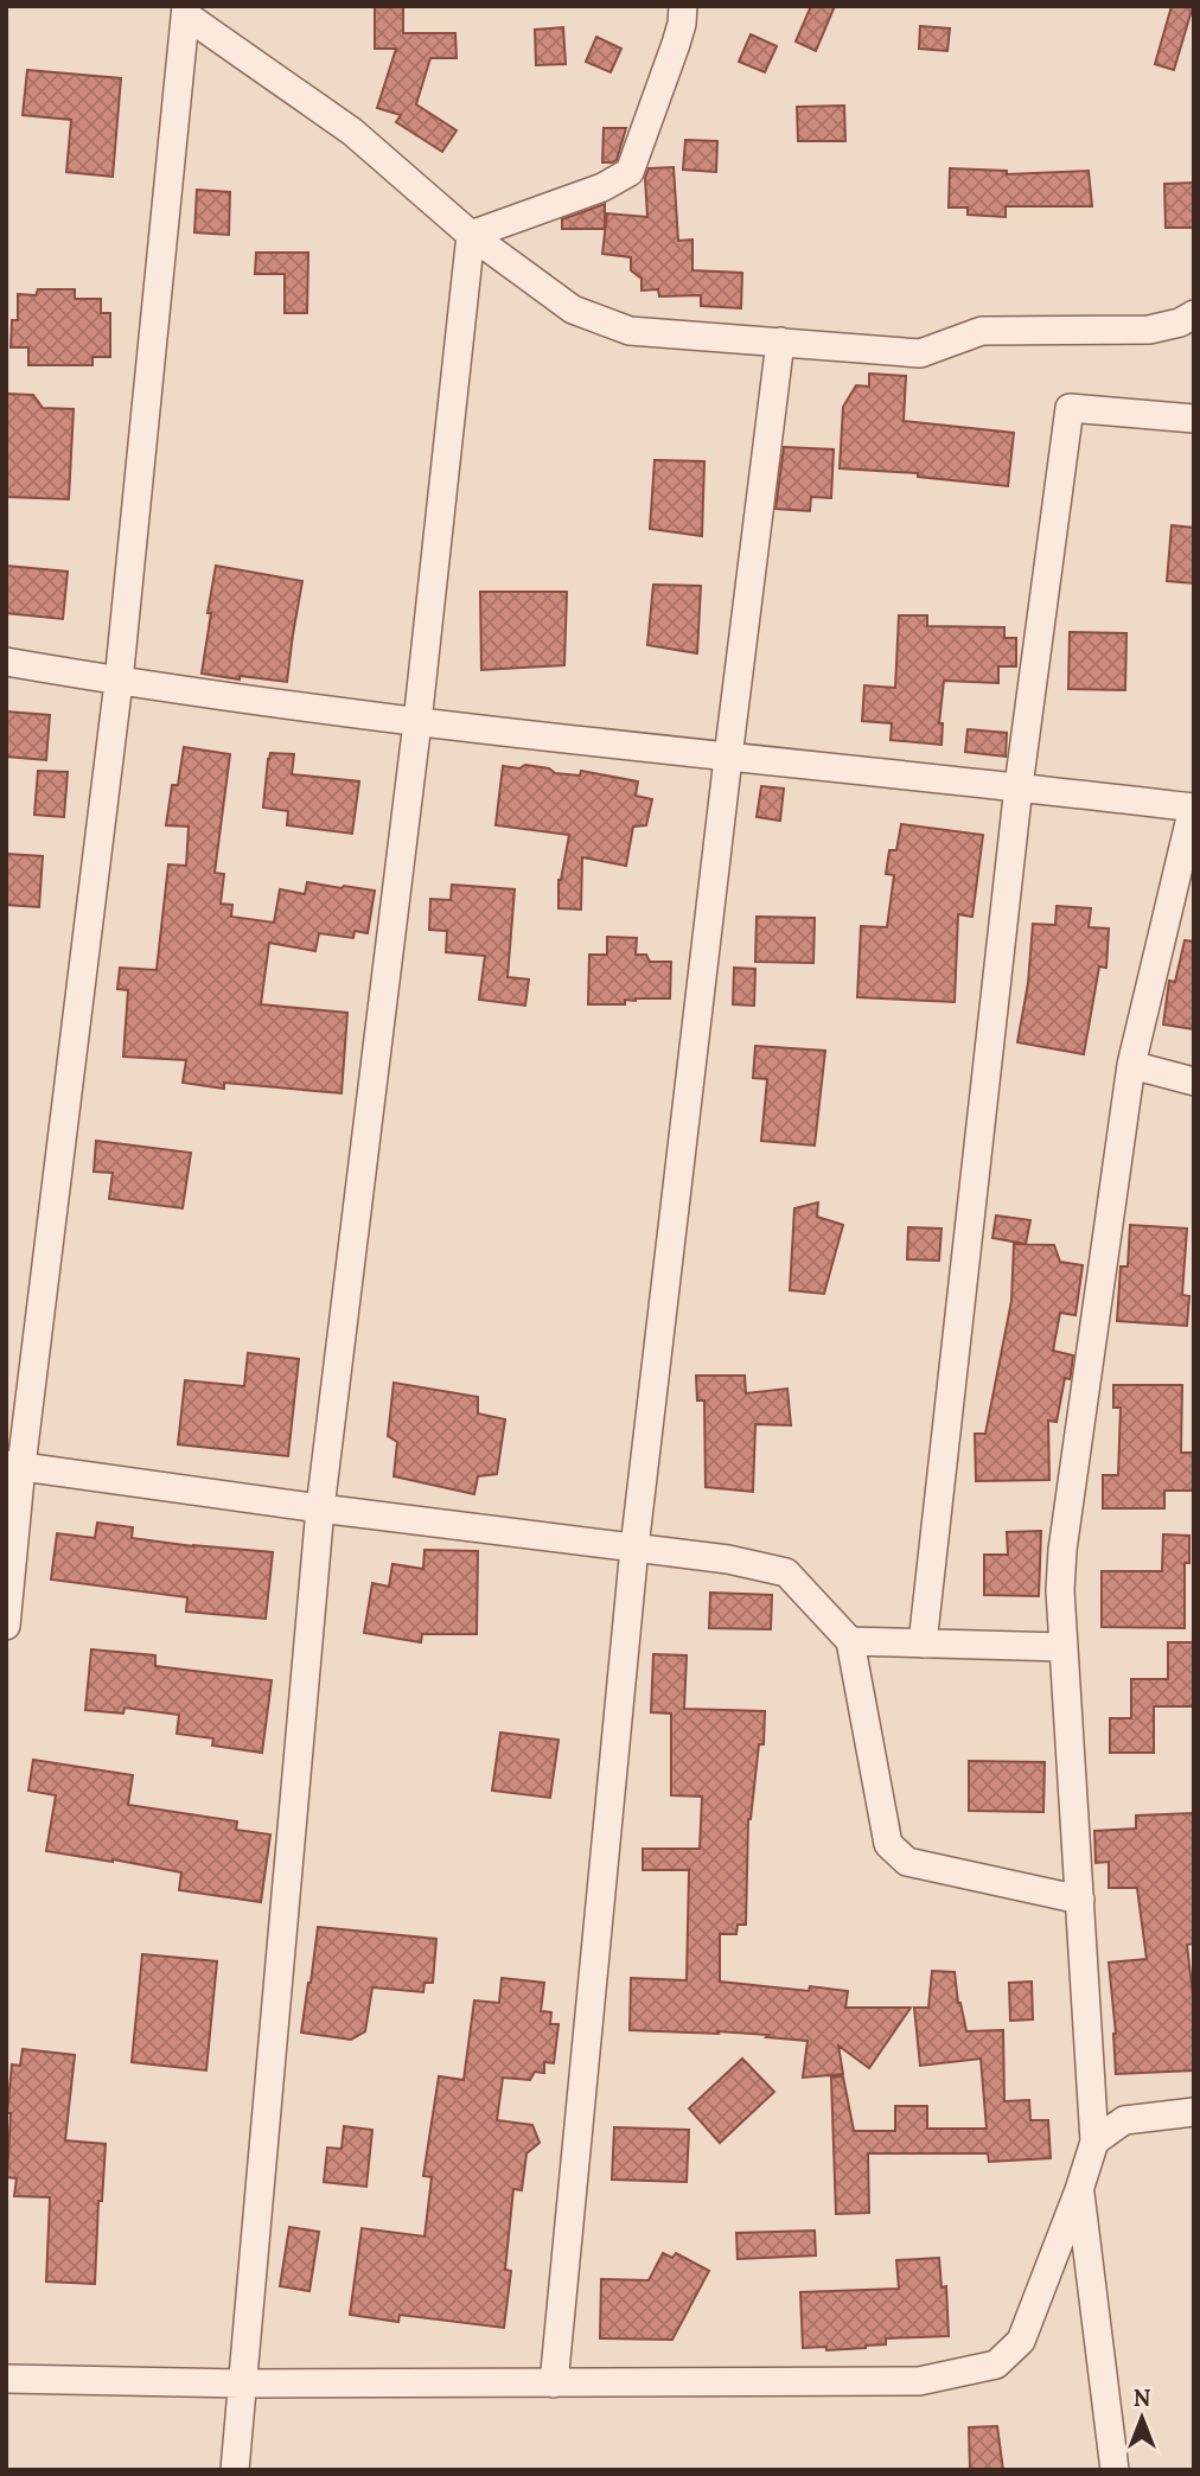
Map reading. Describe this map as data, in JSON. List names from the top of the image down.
{
  "north": "top"
}
